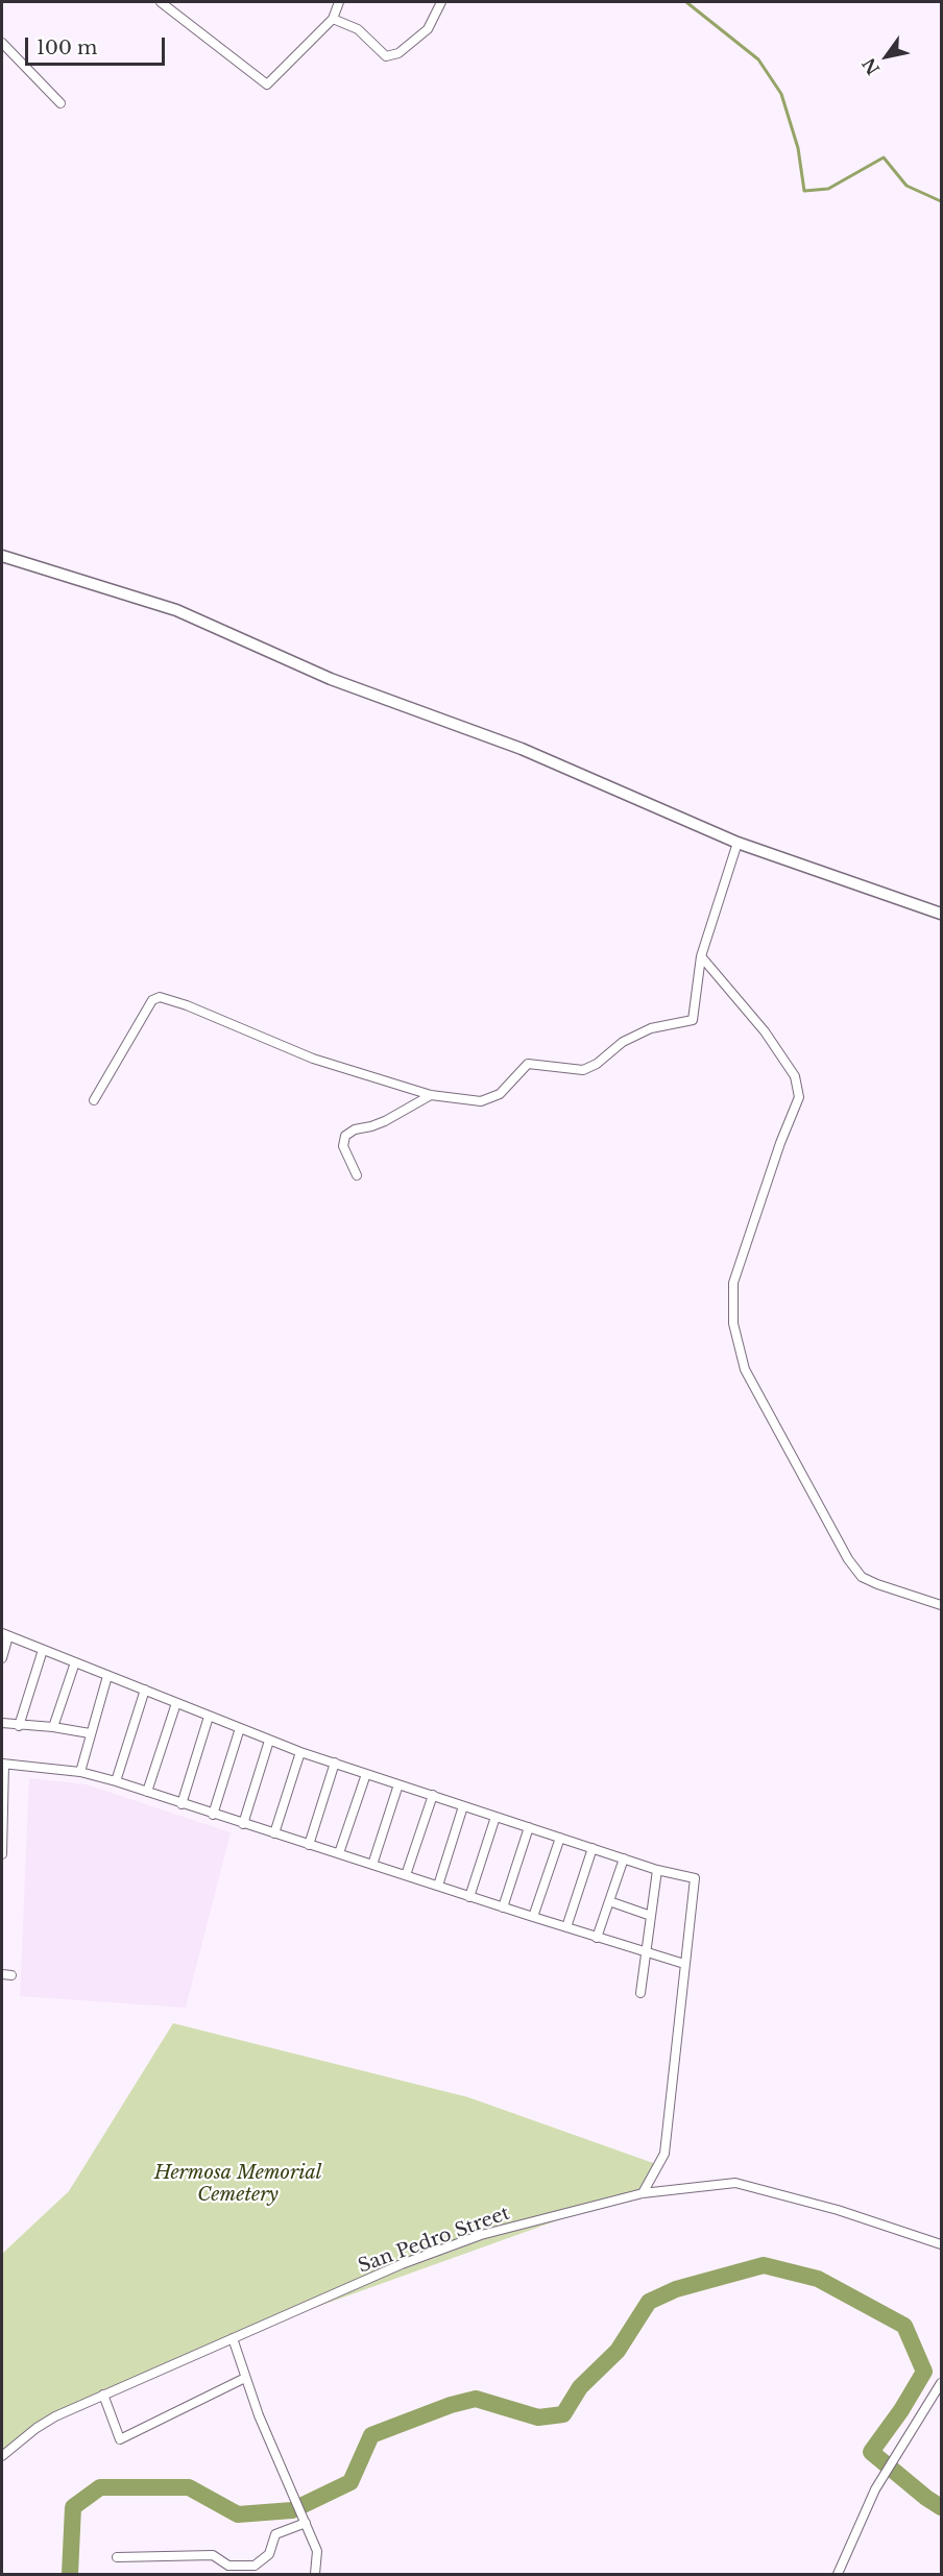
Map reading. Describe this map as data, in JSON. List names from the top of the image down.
{
  "streets": {
    "street": ["San Pedro Street"]
  },
  "parks": ["Hermosa Memorial Cemetery"],
  "scale_bar": "100 m",
  "north": "bottom left"
}
